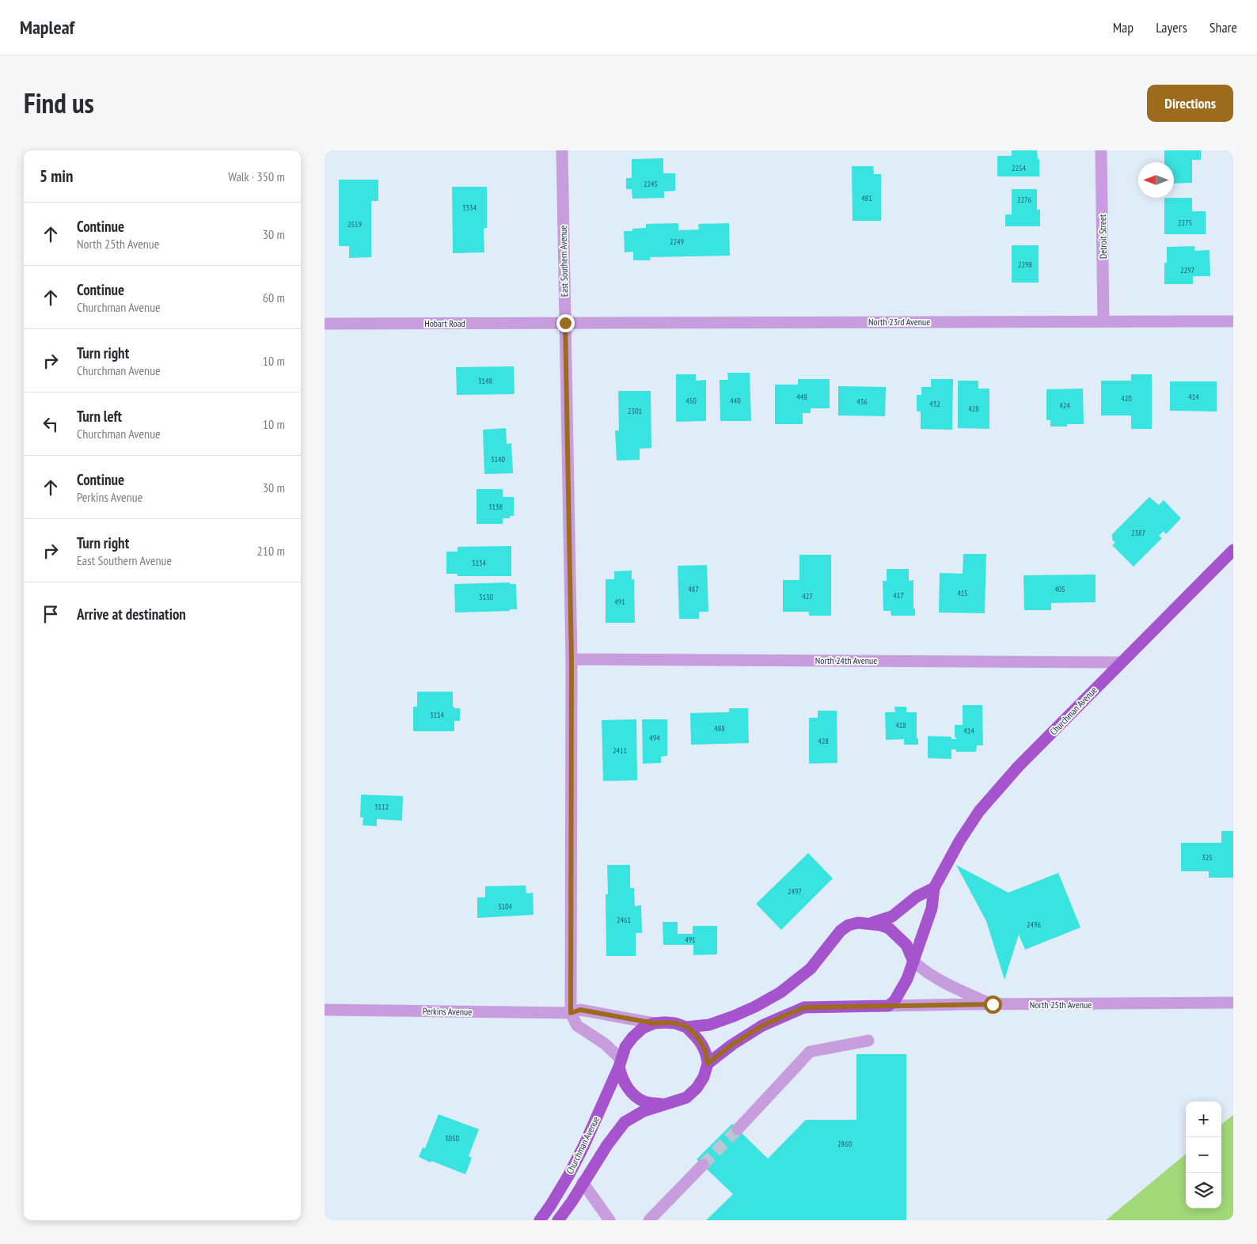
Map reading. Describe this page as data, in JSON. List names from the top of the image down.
{
  "streets": {
    "main road": ["Churchman Avenue"],
    "street": [
      "Detroit Street",
      "East Southern Avenue",
      "North 23rd Avenue",
      "Hobart Road",
      "North 24th Avenue",
      "North 25th Avenue",
      "Perkins Avenue"
    ]
  },
  "crossings": [
    ["Detroit Street", "North 23rd Avenue"],
    ["East Southern Avenue", "North 23rd Avenue"],
    ["East Southern Avenue", "Hobart Road"],
    ["East Southern Avenue", "North 24th Avenue"],
    ["East Southern Avenue", "Perkins Avenue"],
    ["North 23rd Avenue", "Hobart Road"],
    ["North 24th Avenue", "Churchman Avenue"],
    ["Churchman Avenue", "North 25th Avenue"],
    ["Churchman Avenue", "Perkins Avenue"]
  ],
  "house_numbers": [
    "2254",
    "2245",
    "481",
    "2276",
    "3334",
    "2275",
    "2559",
    "2249",
    "2298",
    "2297",
    "3148",
    "448",
    "414",
    "420",
    "450",
    "440",
    "436",
    "432",
    "424",
    "428",
    "2301",
    "3140",
    "3138",
    "2387",
    "3134",
    "487",
    "405",
    "415",
    "417",
    "427",
    "3130",
    "491",
    "3114",
    "418",
    "488",
    "414",
    "494",
    "428",
    "2411",
    "3112",
    "325",
    "2497",
    "3104",
    "2461",
    "2496",
    "491",
    "3050",
    "2860"
  ],
  "north": "left",
  "page": {
    "header": "Mapleaf",
    "nav": ["Map", "Layers", "Share"],
    "title": "Find us",
    "buttons": "Directions",
    "heading": ["5 min", "Walk · 350 m"],
    "list": [
      ["Continue", "North 25th Avenue", "30 m"],
      ["Continue", "Churchman Avenue", "60 m"],
      ["Turn right", "Churchman Avenue", "10 m"],
      ["Turn left", "Churchman Avenue", "10 m"],
      ["Continue", "Perkins Avenue", "30 m"],
      ["Turn right", "East Southern Avenue", "210 m"],
      "Arrive at destination"
    ],
    "map_buttons": ["+", "−"]
  }
}
